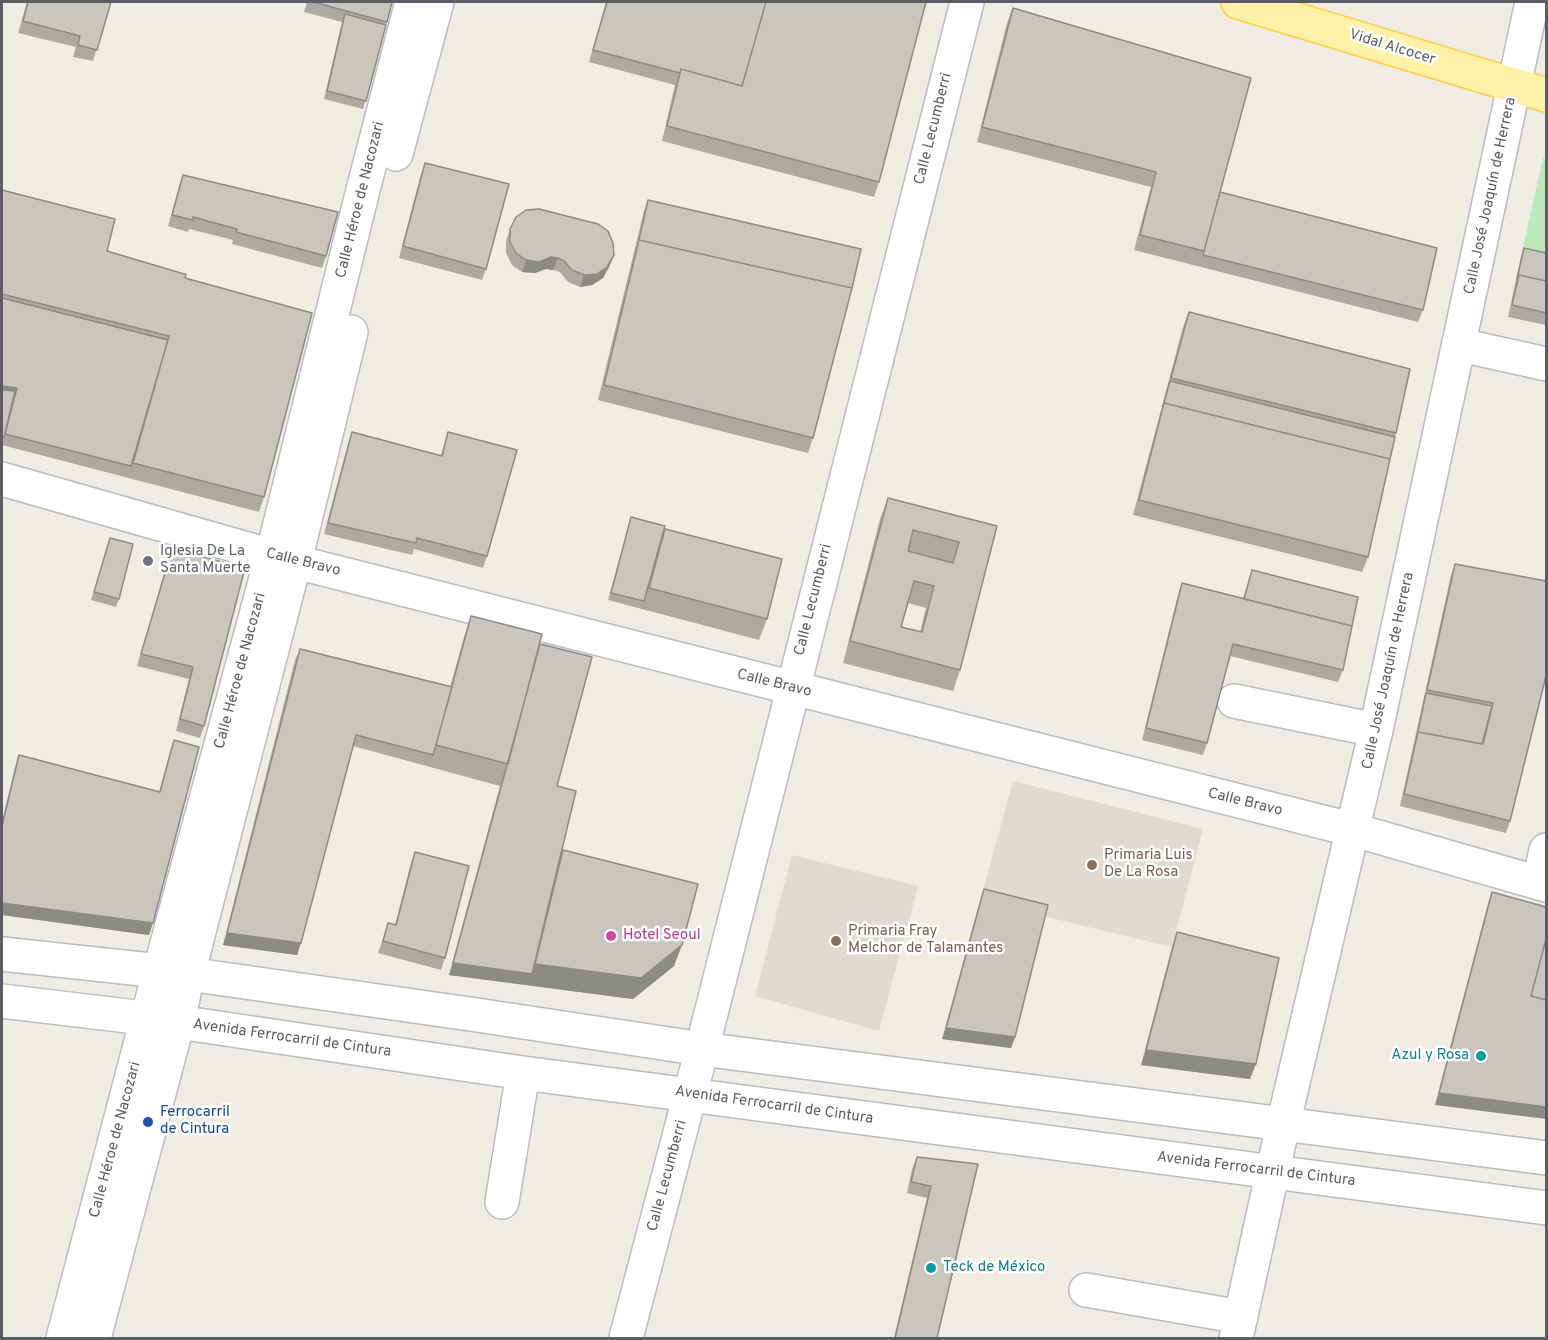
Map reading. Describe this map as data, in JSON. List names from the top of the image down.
{
  "streets": {
    "main road": ["Vidal Alcocer"],
    "street": [
      "Calle Lecumberri",
      "Calle José Joaquín de Herrera",
      "Calle Héroe de Nacozari",
      "Calle Bravo",
      "Avenida Ferrocarril de Cintura"
    ]
  },
  "crossings": [
    ["Vidal Alcocer", "Calle José Joaquín de Herrera"],
    ["Calle Lecumberri", "Calle Bravo"],
    ["Calle Lecumberri", "Avenida Ferrocarril de Cintura"],
    ["Calle José Joaquín de Herrera", "Calle Bravo"],
    ["Calle José Joaquín de Herrera", "Avenida Ferrocarril de Cintura"],
    ["Calle Héroe de Nacozari", "Calle Bravo"],
    ["Calle Héroe de Nacozari", "Avenida Ferrocarril de Cintura"]
  ],
  "places": [
    "Iglesia De La Santa Muerte",
    "Primaria Luis De La Rosa",
    "Hotel Seoul",
    "Primaria Fray Melchor de Talamantes",
    "Azul y Rosa",
    "Ferrocarril de Cintura",
    "Teck de México"
  ]
}
